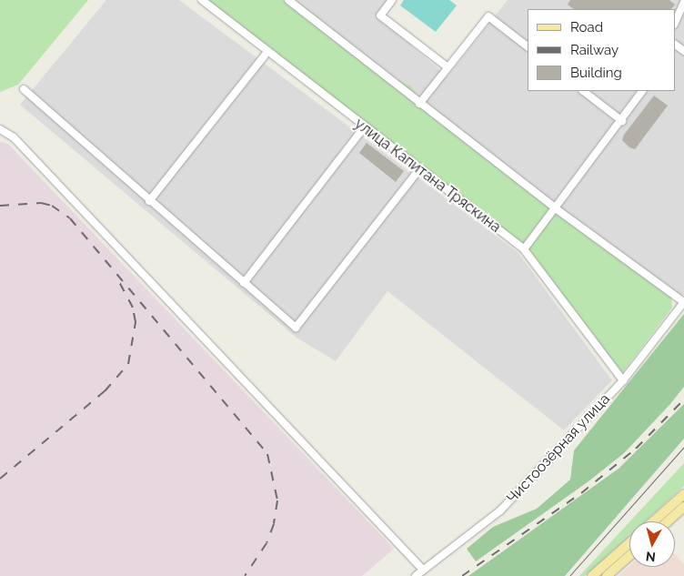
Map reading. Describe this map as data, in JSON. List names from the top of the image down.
{
  "streets": {
    "street": ["улица Капитана Тряскина", "Чистоозёрная улица"]
  },
  "crossings": [
    ["улица Капитана Тряскина", "Чистоозёрная улица"]
  ],
  "legend": ["Road", "Railway", "Building"],
  "north": "bottom"
}
